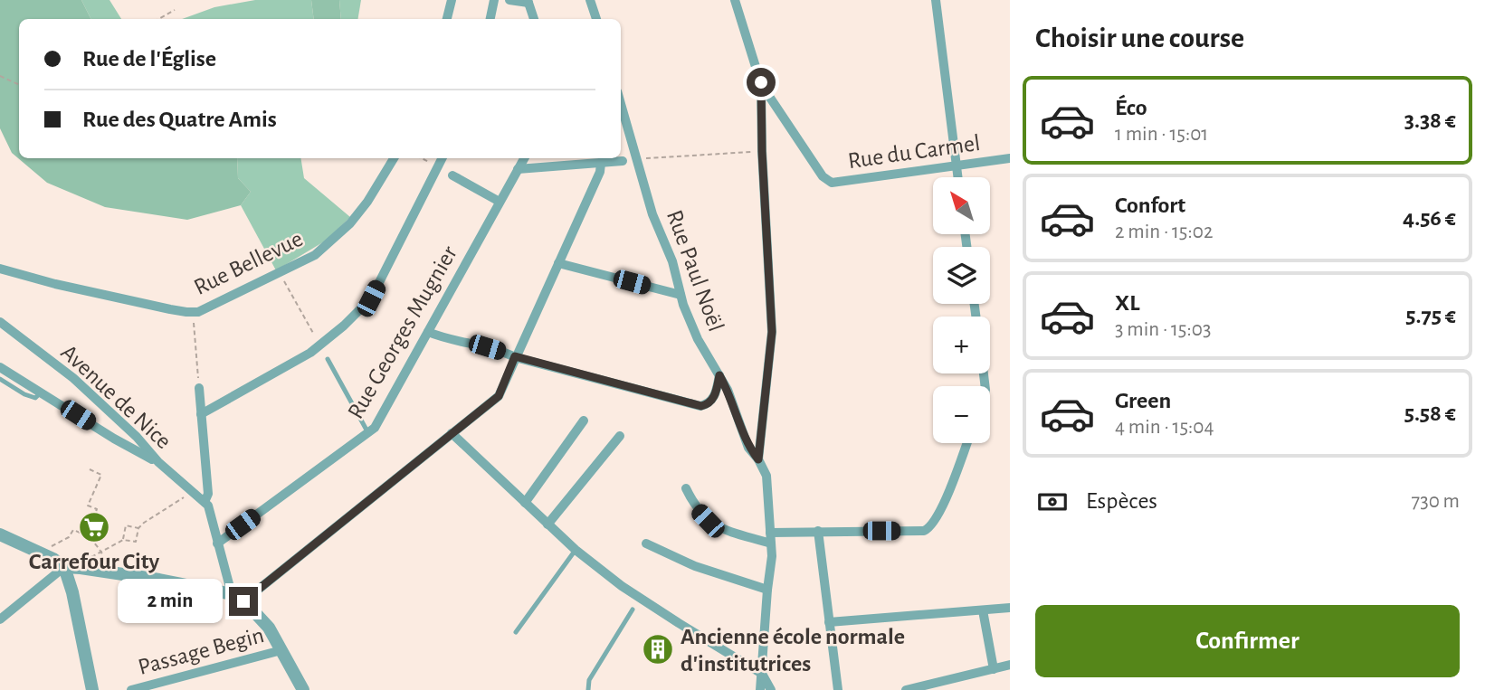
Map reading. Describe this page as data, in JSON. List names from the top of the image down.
{
  "streets": {
    "street": [
      "Rue du Carmel",
      "Rue Bellevue",
      "Rue Paul Noël",
      "Rue Georges Mugnier",
      "Avenue de Nice",
      "Passage Begin"
    ]
  },
  "places": {
    "supermarket": ["Carrefour City"],
    "building": ["Ancienne école normale d'institutrices"]
  },
  "north": "top left",
  "page": {
    "heading": "Choisir une course",
    "banner": ["Rue de l'Église", "Rue des Quatre Amis"],
    "list": [
      {
        "name": "Éco",
        "note": "1 min · 15:01",
        "value": "3.38 €"
      },
      {
        "name": "Confort",
        "note": "2 min · 15:02",
        "value": "4.56 €"
      },
      {
        "name": "XL",
        "note": "3 min · 15:03",
        "value": "5.75 €"
      },
      {
        "name": "Green",
        "note": "4 min · 15:04",
        "value": "5.58 €"
      }
    ],
    "map_buttons": ["+", "−"],
    "pay": ["Espèces", "730 m"],
    "bubble": "2 min",
    "buttons": "Confirmer"
  }
}
